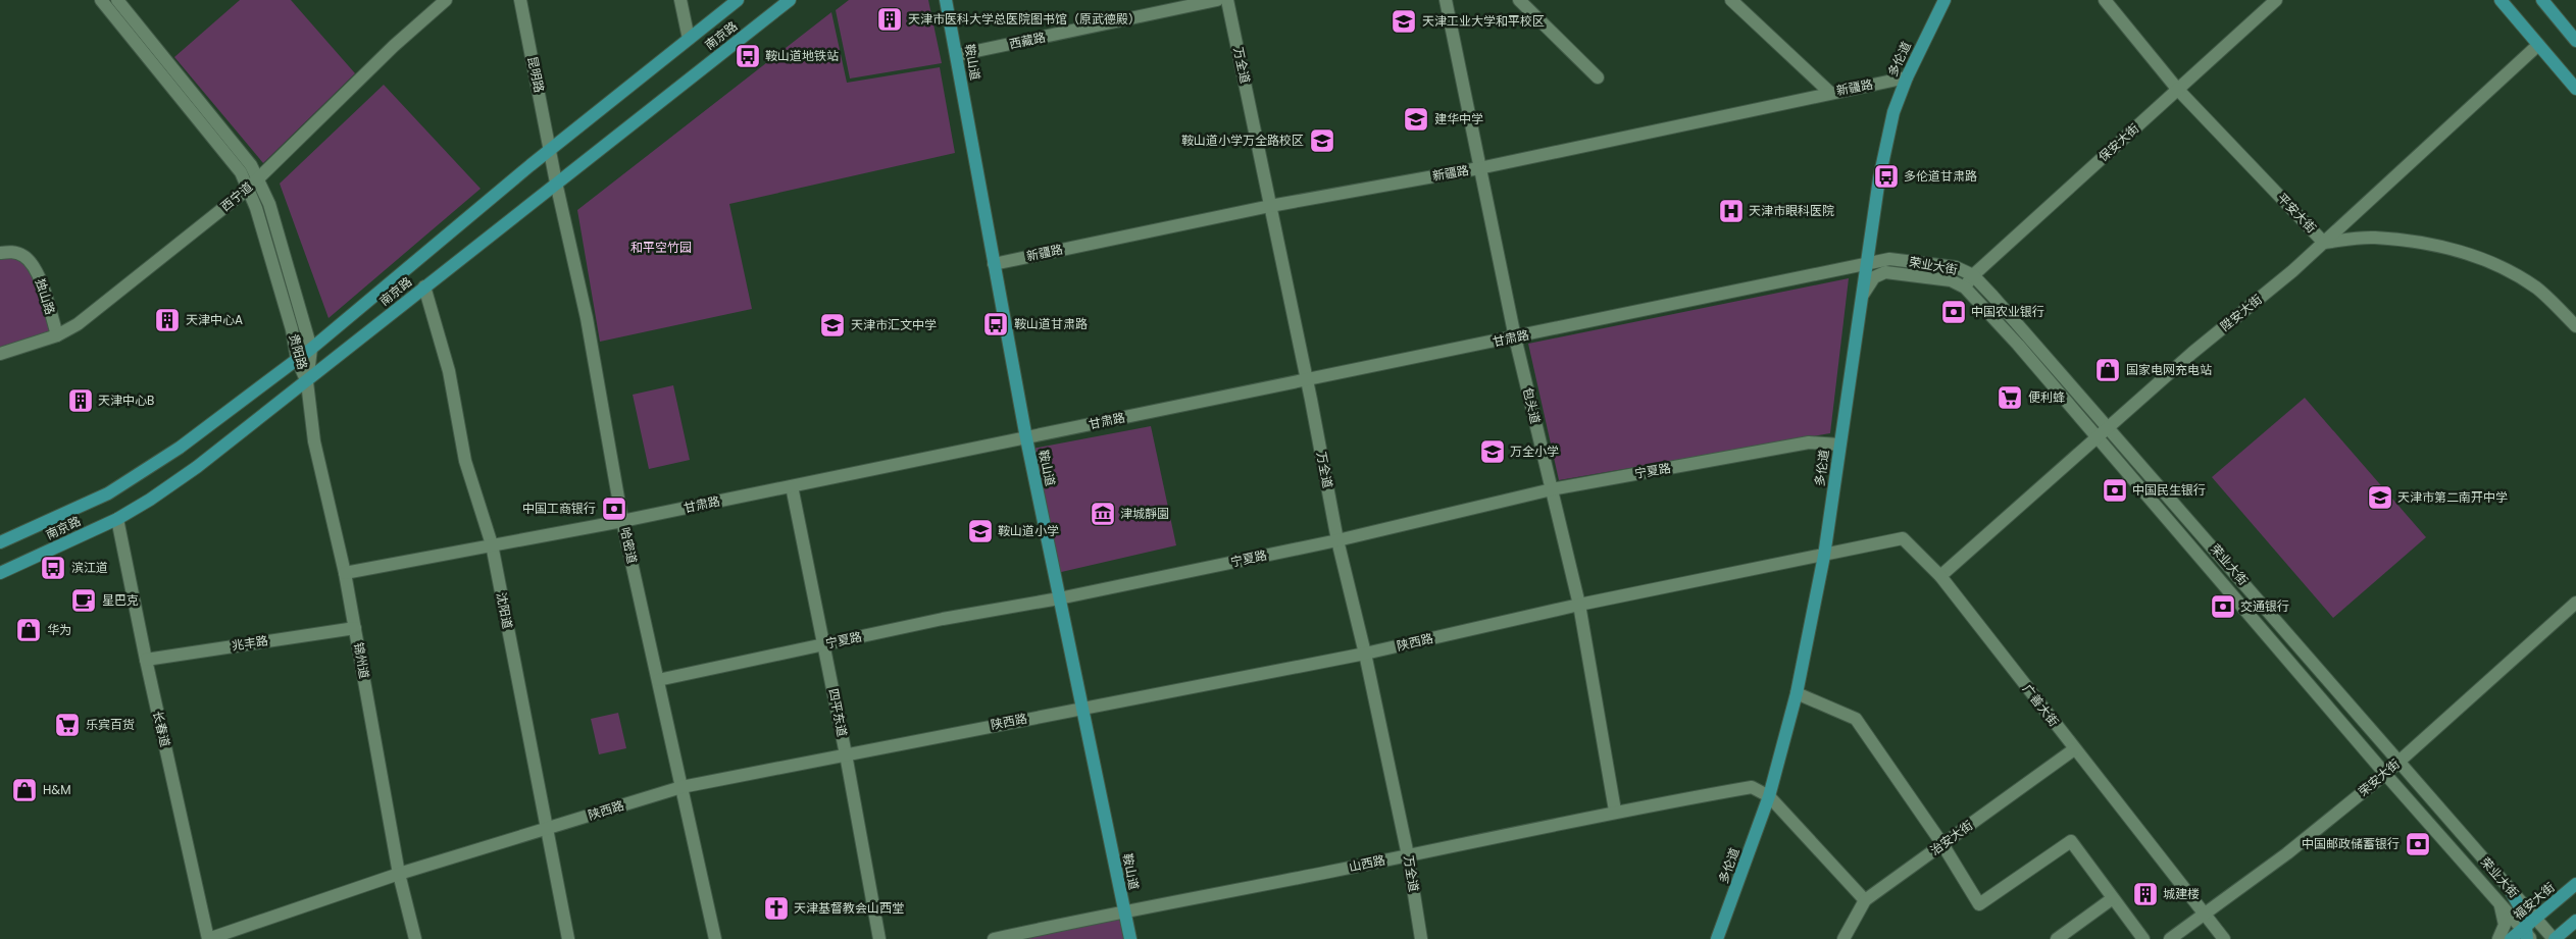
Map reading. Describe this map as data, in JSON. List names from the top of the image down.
{
  "streets": {
    "main road": [
      "南京路",
      "多伦道",
      "鞍山道",
      "福安大街"
    ],
    "street": [
      "西藏路",
      "万全道",
      "昆明路",
      "新疆路",
      "保安大街",
      "西宁道",
      "平安大街",
      "荣业大街",
      "独山路",
      "陞安大街",
      "甘肃路",
      "贵阳路",
      "包头道",
      "宁夏路",
      "哈密道",
      "沈阳道",
      "陕西路",
      "兆丰路",
      "锦州道",
      "广善大街",
      "四平东道",
      "长春道",
      "荣安大街",
      "治安大街",
      "山西路"
    ]
  },
  "crossings": [
    ["南京路", "昆明路"],
    ["南京路", "贵阳路"],
    ["南京路", "哈密道"],
    ["南京路", "沈阳道"],
    ["南京路", "锦州道"],
    ["南京路", "长春道"],
    ["西藏路", "鞍山道"],
    ["多伦道", "新疆路"],
    ["多伦道", "荣业大街"],
    ["多伦道", "甘肃路"],
    ["多伦道", "宁夏路"],
    ["多伦道", "陕西路"],
    ["多伦道", "广善大街"],
    ["多伦道", "山西路"],
    ["鞍山道", "新疆路"],
    ["鞍山道", "甘肃路"],
    ["鞍山道", "宁夏路"],
    ["鞍山道", "陕西路"],
    ["鞍山道", "山西路"],
    ["万全道", "新疆路"],
    ["万全道", "甘肃路"],
    ["万全道", "宁夏路"],
    ["万全道", "陕西路"],
    ["万全道", "山西路"],
    ["昆明路", "哈密道"],
    ["新疆路", "包头道"],
    ["保安大街", "平安大街"],
    ["保安大街", "荣业大街"],
    ["西宁道", "独山路"],
    ["西宁道", "贵阳路"],
    ["平安大街", "陞安大街"],
    ["荣业大街", "陞安大街"],
    ["荣业大街", "甘肃路"],
    ["荣业大街", "荣安大街"],
    ["荣业大街", "福安大街"],
    ["陞安大街", "广善大街"],
    ["甘肃路", "包头道"],
    ["甘肃路", "哈密道"],
    ["甘肃路", "沈阳道"],
    ["甘肃路", "锦州道"],
    ["甘肃路", "四平东道"],
    ["贵阳路", "锦州道"],
    ["包头道", "宁夏路"],
    ["包头道", "陕西路"],
    ["包头道", "山西路"],
    ["宁夏路", "哈密道"],
    ["宁夏路", "四平东道"],
    ["哈密道", "陕西路"],
    ["沈阳道", "陕西路"],
    ["陕西路", "锦州道"],
    ["陕西路", "广善大街"],
    ["陕西路", "四平东道"],
    ["陕西路", "长春道"],
    ["兆丰路", "锦州道"],
    ["兆丰路", "长春道"],
    ["广善大街", "荣安大街"],
    ["广善大街", "治安大街"]
  ],
  "parks": ["和平空竹园"],
  "places": {
    "building": [
      "天津市医科大学总医院图书馆（原武德殿）",
      "天津中心A",
      "天津中心B",
      "城建楼"
    ],
    "school or university": [
      "天津工业大学和平校区",
      "建华中学",
      "鞍山道小学万全路校区",
      "天津市汇文中学",
      "万全小学",
      "天津市第二南开中学",
      "鞍山道小学"
    ],
    "bus stop": [
      "鞍山道地铁站",
      "多伦道甘肃路",
      "鞍山道甘肃路",
      "滨江道"
    ],
    "hospital": ["天津市眼科医院"],
    "bank": [
      "中国农业银行",
      "中国民生银行",
      "中国工商银行",
      "交通银行",
      "中国邮政储蓄银行"
    ],
    "shop": ["国家电网充电站", "华为", "H&M"],
    "supermarket": ["便利蜂", "乐宾百货"],
    "museum": ["津城靜園"],
    "cafe": ["星巴克"],
    "church": ["天津基督教会山西堂"]
  }
}
